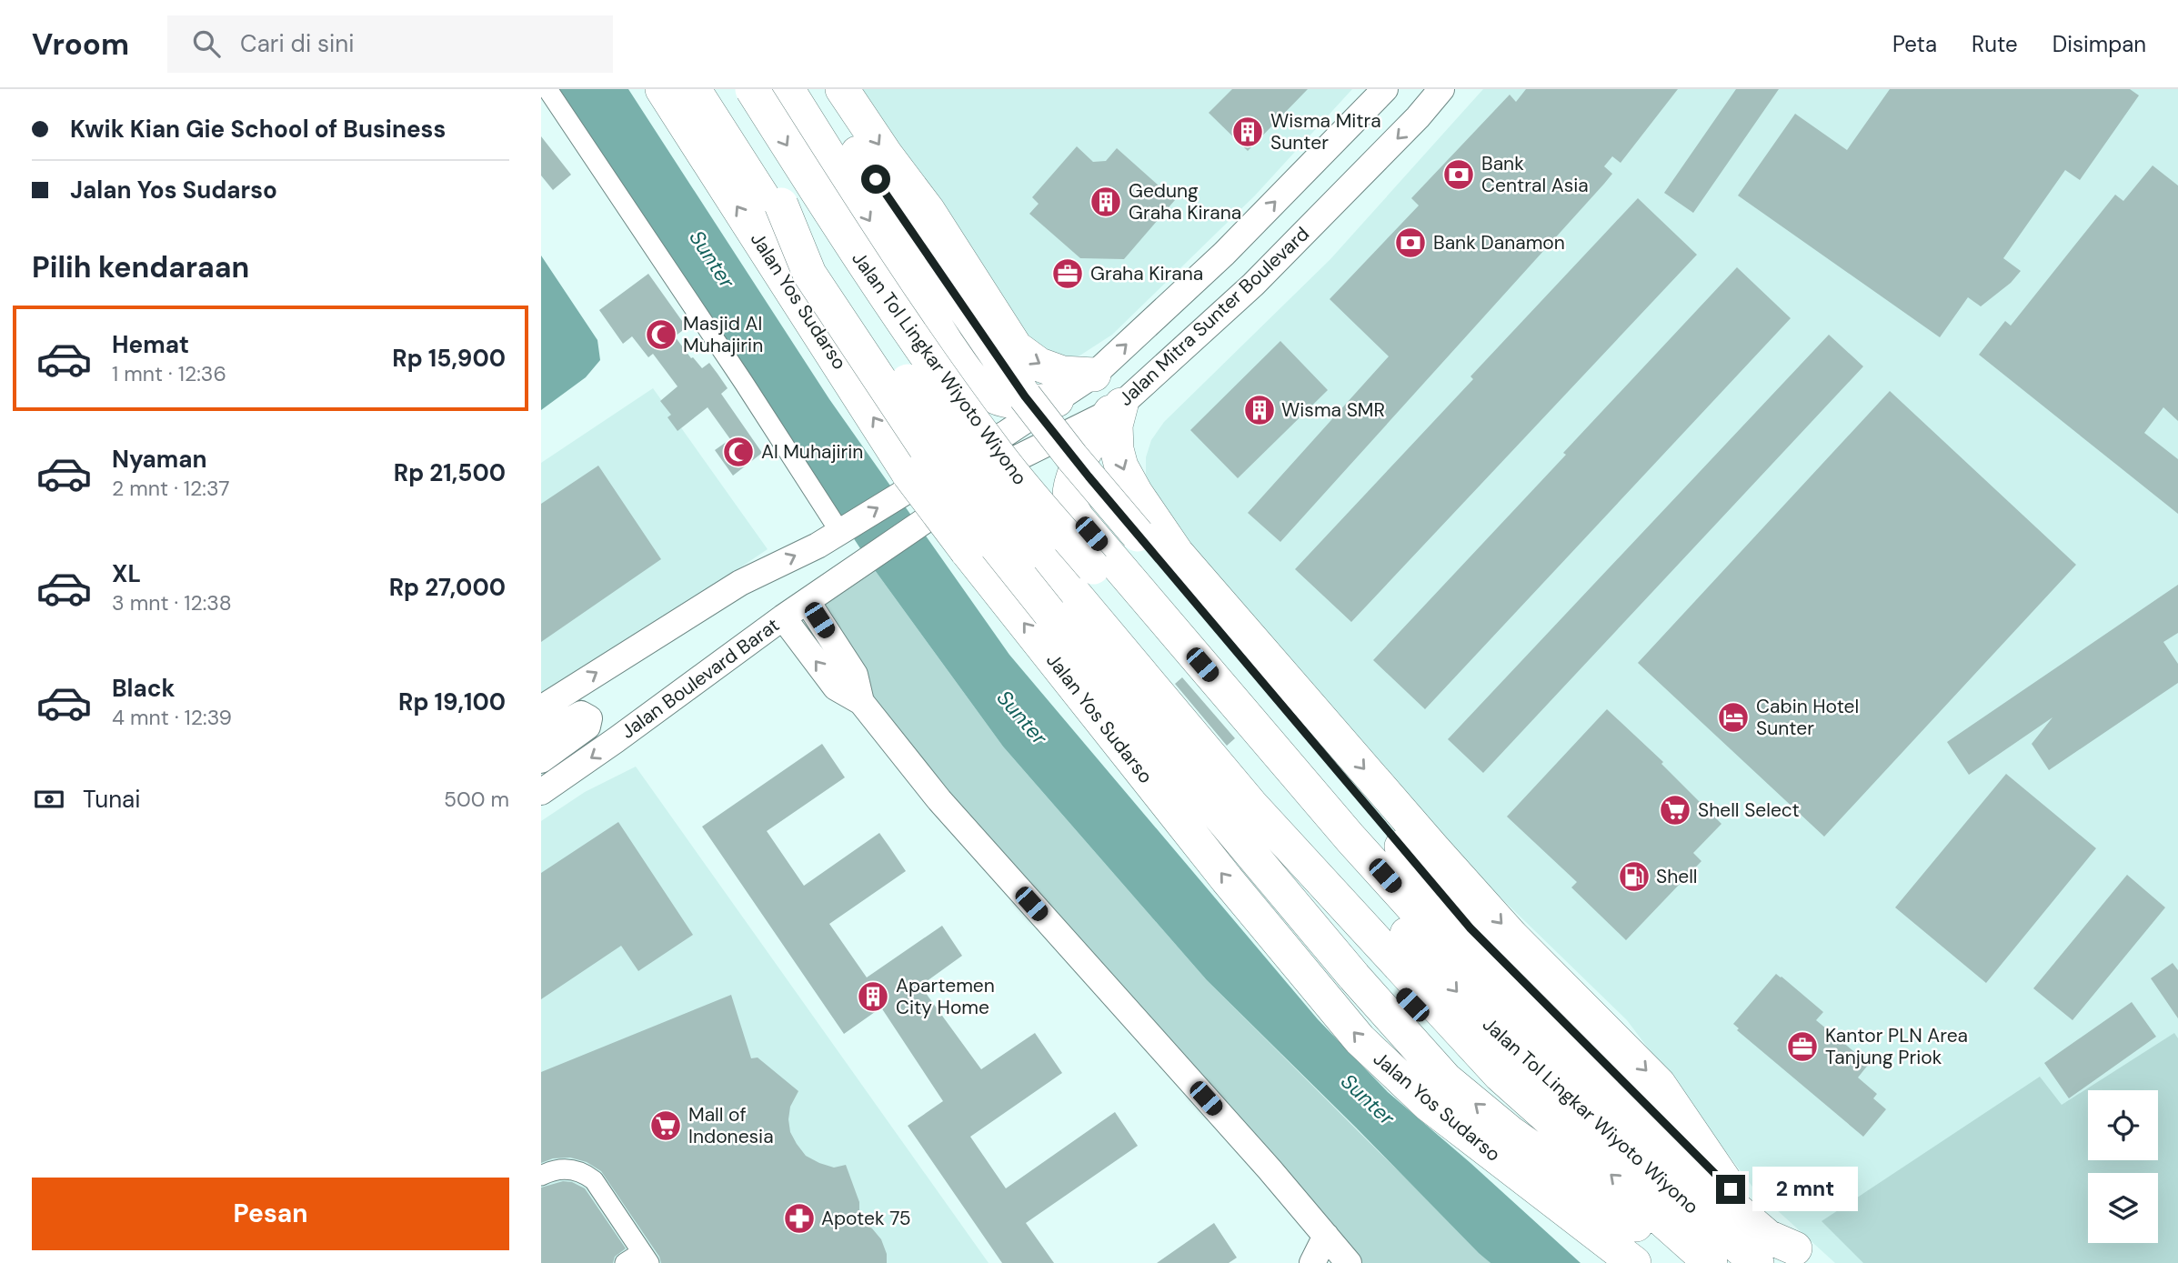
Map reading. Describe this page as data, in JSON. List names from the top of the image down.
{
  "streets": {
    "highway": ["Jalan Yos Sudarso", "Jalan Tol Lingkar Wiyoto Wiyono"],
    "main road": ["Jalan Mitra Sunter Boulevard", "Jalan Boulevard Barat"]
  },
  "crossings": [
    ["Jalan Mitra Sunter Boulevard", "Jalan Boulevard Barat"]
  ],
  "water": ["Sunter"],
  "places": {
    "building": [
      "Wisma Mitra Sunter",
      "Gedung Graha Kirana",
      "Wisma SMR",
      "Apartemen City Home"
    ],
    "bank": ["Bank Central Asia", "Bank Danamon"],
    "office": ["Graha Kirana", "Kantor PLN Area Tanjung Priok"],
    "mosque": ["Masjid Al Muhajirin", "Al Muhajirin"],
    "hotel": ["Cabin Hotel Sunter"],
    "supermarket": ["Shell Select", "Mall of Indonesia"],
    "fuel station": ["Shell"],
    "pharmacy": ["Apotek 75"]
  },
  "page": {
    "header": "Vroom",
    "search": "Cari di sini",
    "nav": ["Peta", "Rute", "Disimpan"],
    "banner": ["Kwik Kian Gie School of Business", "Jalan Yos Sudarso"],
    "heading": "Pilih kendaraan",
    "list": [
      {
        "name": "Hemat",
        "note": "1 mnt · 12:36",
        "value": "Rp 15,900"
      },
      {
        "name": "Nyaman",
        "note": "2 mnt · 12:37",
        "value": "Rp 21,500"
      },
      {
        "name": "XL",
        "note": "3 mnt · 12:38",
        "value": "Rp 27,000"
      },
      {
        "name": "Black",
        "note": "4 mnt · 12:39",
        "value": "Rp 19,100"
      }
    ],
    "pay": ["Tunai", "500 m"],
    "buttons": "Pesan",
    "bubble": "2 mnt"
  }
}
